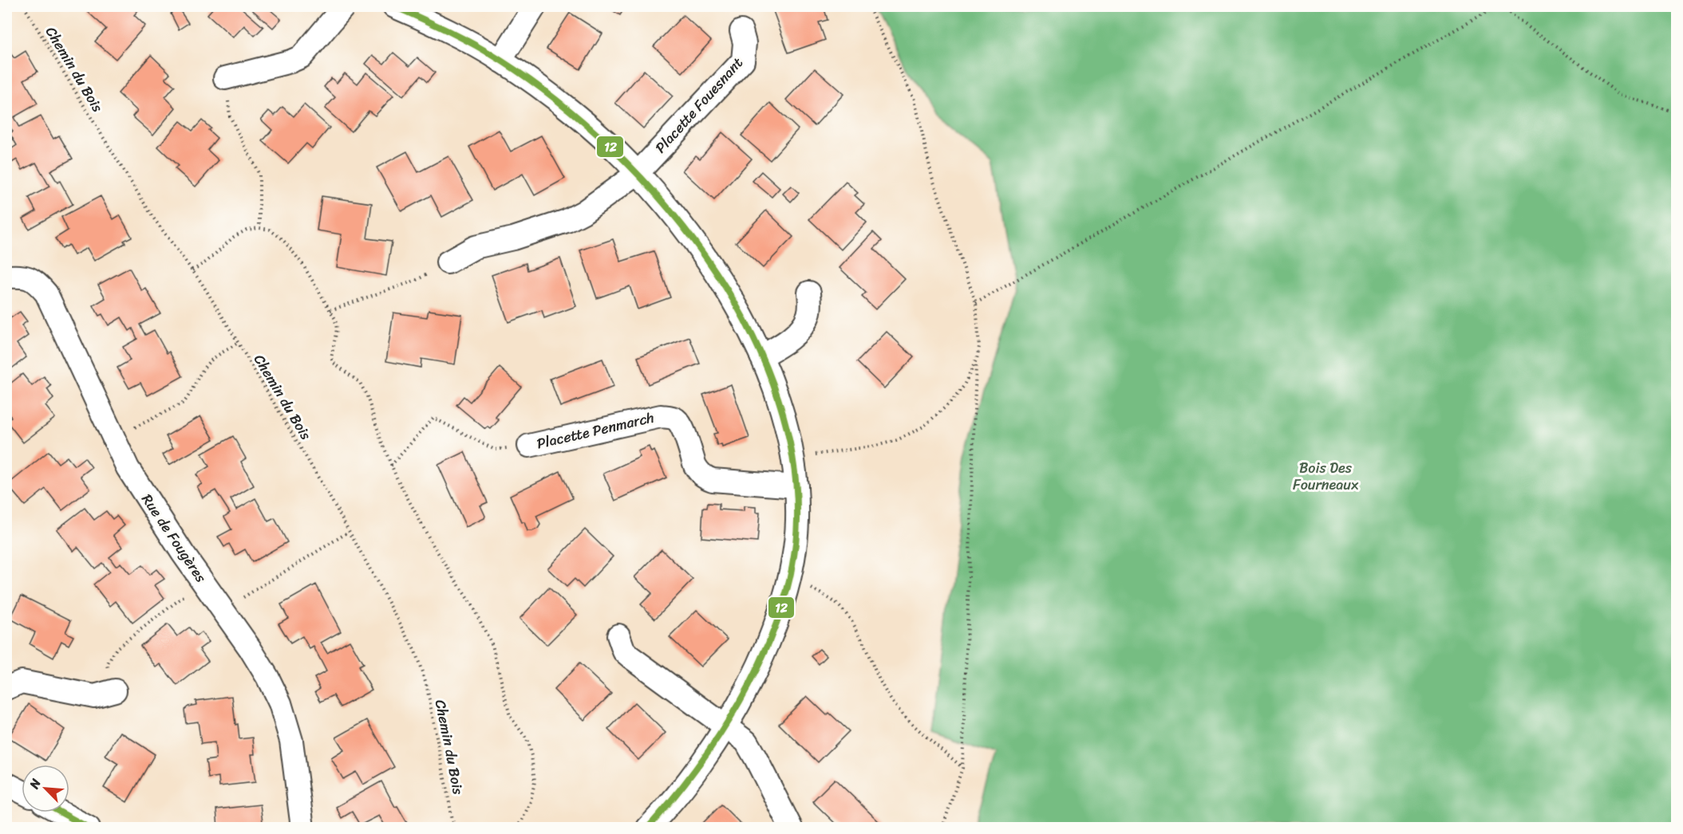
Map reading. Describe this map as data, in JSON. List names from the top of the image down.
{
  "streets": {
    "street": ["Placette Fouesnant", "Placette Penmarch", "Rue de Fougères"],
    "path": ["Chemin du Bois"]
  },
  "parks": ["Bois Des Fourneaux"],
  "lines": ["transit line 12"],
  "north": "top left"
}
